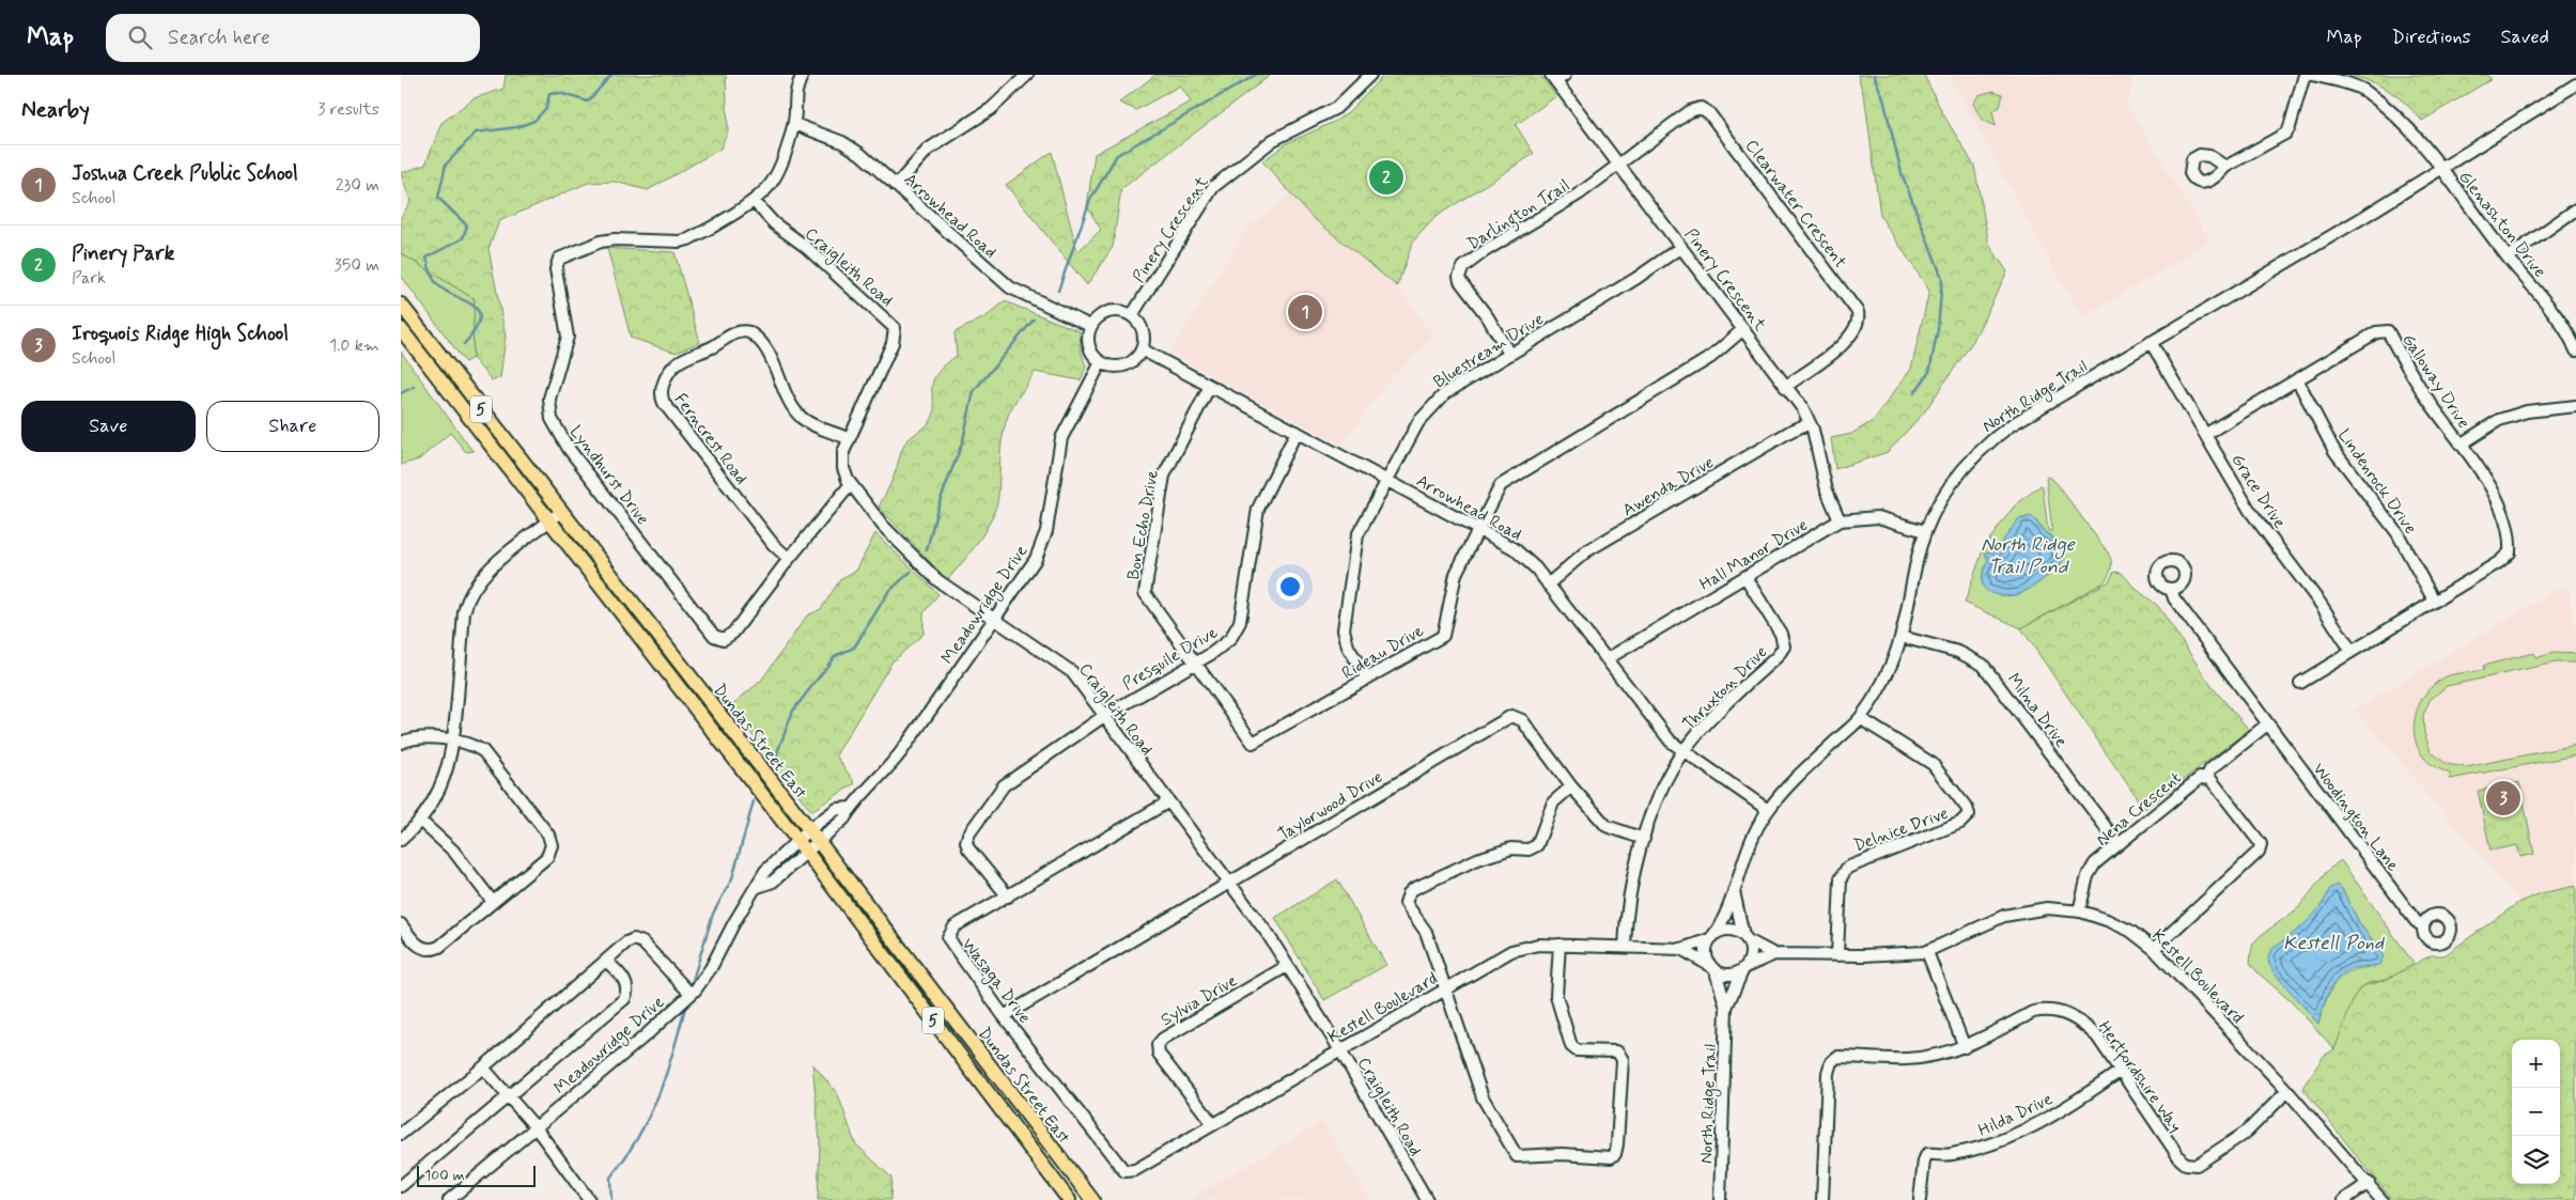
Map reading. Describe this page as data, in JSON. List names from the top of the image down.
{
  "streets": {
    "main road": ["5", "Dundas Street East"],
    "street": [
      "Clearwater Crescent",
      "Darlington Trail",
      "Arrowhead Road",
      "Glenashton Drive",
      "Pinery Crescent",
      "Craigleith Road",
      "Bluestream Drive",
      "Galloway Drive",
      "North Ridge Trail",
      "Ferncrest Road",
      "Lyndhurst Drive",
      "Lindenrock Drive",
      "Awenda Drive",
      "Grace Drive",
      "Bon Echo Drive",
      "Hall Manor Drive",
      "Meadowridge Drive",
      "Rideau Drive",
      "Presquile Drive",
      "Thruxton Drive",
      "Milna Drive",
      "Taylorwood Drive",
      "Nena Crescent",
      "Woodington Lane",
      "Delnice Drive",
      "Kestell Boulevard",
      "Wasaga Drive",
      "Sylvia Drive",
      "Hertfordshire Way",
      "Hilda Drive"
    ]
  },
  "crossings": [
    ["Clearwater Crescent", "Darlington Trail"],
    ["Clearwater Crescent", "Pinery Crescent"],
    ["Darlington Trail", "Pinery Crescent"],
    ["Darlington Trail", "Bluestream Drive"],
    ["Arrowhead Road", "Pinery Crescent"],
    ["Arrowhead Road", "Bluestream Drive"],
    ["Arrowhead Road", "North Ridge Trail"],
    ["Arrowhead Road", "Lyndhurst Drive"],
    ["Arrowhead Road", "Awenda Drive"],
    ["Arrowhead Road", "Bon Echo Drive"],
    ["Arrowhead Road", "Hall Manor Drive"],
    ["Arrowhead Road", "Meadowridge Drive"],
    ["Arrowhead Road", "Rideau Drive"],
    ["Arrowhead Road", "Presquile Drive"],
    ["Arrowhead Road", "Thruxton Drive"],
    ["Glenashton Drive", "North Ridge Trail"],
    ["Pinery Crescent", "Bluestream Drive"],
    ["Pinery Crescent", "Awenda Drive"],
    ["Pinery Crescent", "Hall Manor Drive"],
    ["Pinery Crescent", "Meadowridge Drive"],
    ["Pinery Crescent", "Rideau Drive"],
    ["Craigleith Road", "Ferncrest Road"],
    ["Craigleith Road", "Lyndhurst Drive"],
    ["Craigleith Road", "Meadowridge Drive"],
    ["Craigleith Road", "Presquile Drive"],
    ["Craigleith Road", "Taylorwood Drive"],
    ["Craigleith Road", "Kestell Boulevard"],
    ["Craigleith Road", "Wasaga Drive"],
    ["Craigleith Road", "Sylvia Drive"],
    ["Bluestream Drive", "Rideau Drive"],
    ["Galloway Drive", "Lindenrock Drive"],
    ["Galloway Drive", "Grace Drive"],
    ["North Ridge Trail", "Grace Drive"],
    ["North Ridge Trail", "Hall Manor Drive"],
    ["North Ridge Trail", "Milna Drive"],
    ["North Ridge Trail", "Delnice Drive"],
    ["North Ridge Trail", "Kestell Boulevard"],
    ["Ferncrest Road", "Lyndhurst Drive"],
    ["Bon Echo Drive", "Rideau Drive"],
    ["Bon Echo Drive", "Presquile Drive"],
    ["Hall Manor Drive", "Thruxton Drive"],
    ["Meadowridge Drive", "Dundas Street East"],
    ["Rideau Drive", "Presquile Drive"],
    ["Presquile Drive", "Wasaga Drive"],
    ["Thruxton Drive", "Taylorwood Drive"],
    ["Thruxton Drive", "Kestell Boulevard"],
    ["Milna Drive", "Nena Crescent"],
    ["Taylorwood Drive", "Wasaga Drive"],
    ["Nena Crescent", "Kestell Boulevard"],
    ["Delnice Drive", "Kestell Boulevard"],
    ["Kestell Boulevard", "Wasaga Drive"],
    ["Kestell Boulevard", "Sylvia Drive"],
    ["Kestell Boulevard", "Hertfordshire Way"],
    ["Hertfordshire Way", "Hilda Drive"]
  ],
  "water": ["North Ridge Trail Pond", "Kestell Pond"],
  "scale_bar": "100 m",
  "page": {
    "header": "Map",
    "search": "Search here",
    "nav": ["Map", "Directions", "Saved"],
    "heading": ["Nearby", "3 results"],
    "list": [
      {
        "mark": "1",
        "name": "Joshua Creek Public School",
        "note": "School",
        "value": "230 m"
      },
      {
        "mark": "2",
        "name": "Pinery Park",
        "note": "Park",
        "value": "350 m"
      },
      {
        "mark": "3",
        "name": "Iroquois Ridge High School",
        "note": "School",
        "value": "1.0 km"
      }
    ],
    "pins": ["2", "1", "3"],
    "buttons": ["Save", "Share"],
    "map_buttons": ["+", "−"],
    "scale": "100 m"
  }
}
